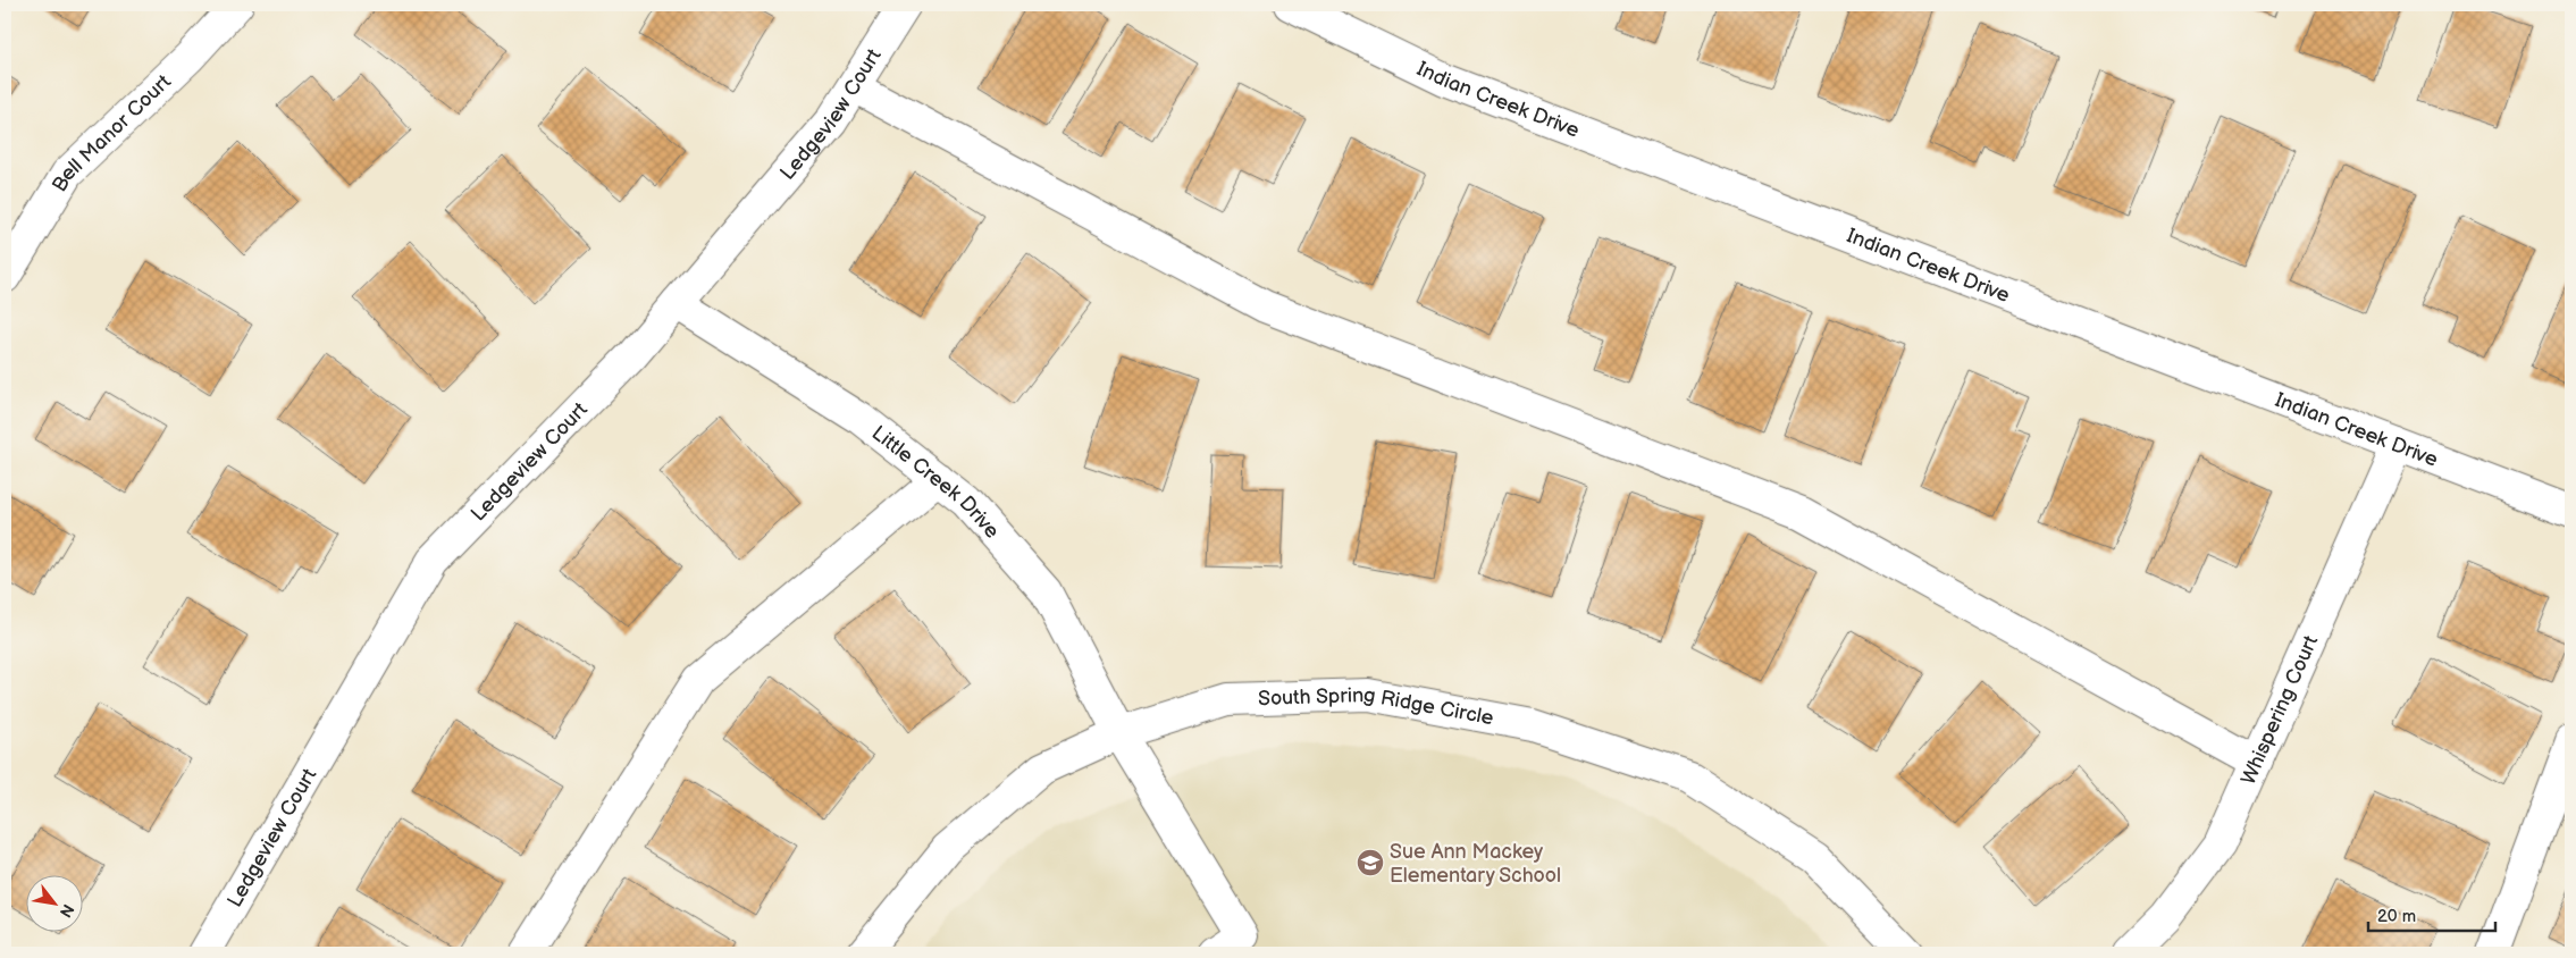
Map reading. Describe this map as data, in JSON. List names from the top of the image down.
{
  "streets": {
    "street": [
      "Indian Creek Drive",
      "Ledgeview Court",
      "Bell Manor Court",
      "Little Creek Drive",
      "South Spring Ridge Circle",
      "Whispering Court"
    ]
  },
  "crossings": [
    ["Indian Creek Drive", "Whispering Court"],
    ["Ledgeview Court", "Little Creek Drive"],
    ["Little Creek Drive", "South Spring Ridge Circle"]
  ],
  "places": {
    "school or university": ["Sue Ann Mackey Elementary School"]
  },
  "scale_bar": "20 m",
  "north": "bottom right"
}
